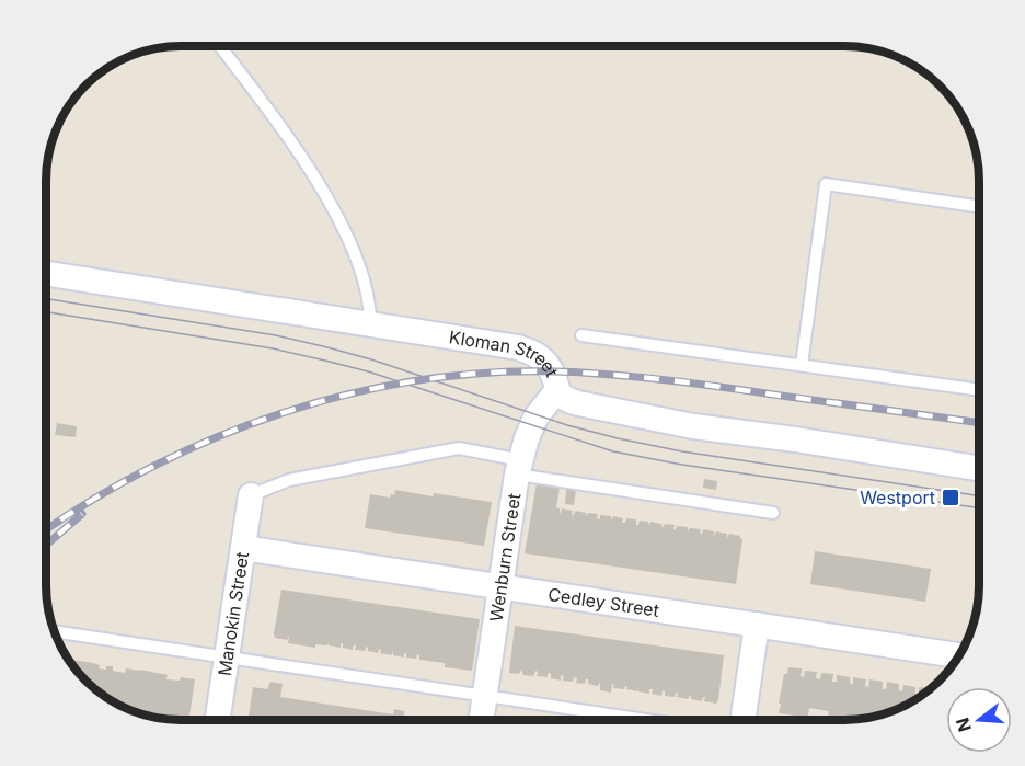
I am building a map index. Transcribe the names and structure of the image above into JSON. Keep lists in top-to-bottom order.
{
  "streets": {
    "street": [
      "Kloman Street",
      "Wenburn Street",
      "Cedley Street",
      "Manokin Street"
    ]
  },
  "crossings": [
    ["Kloman Street", "Wenburn Street"],
    ["Wenburn Street", "Cedley Street"],
    ["Cedley Street", "Manokin Street"]
  ],
  "places": {
    "transit": ["Westport"]
  },
  "north": "left"
}
